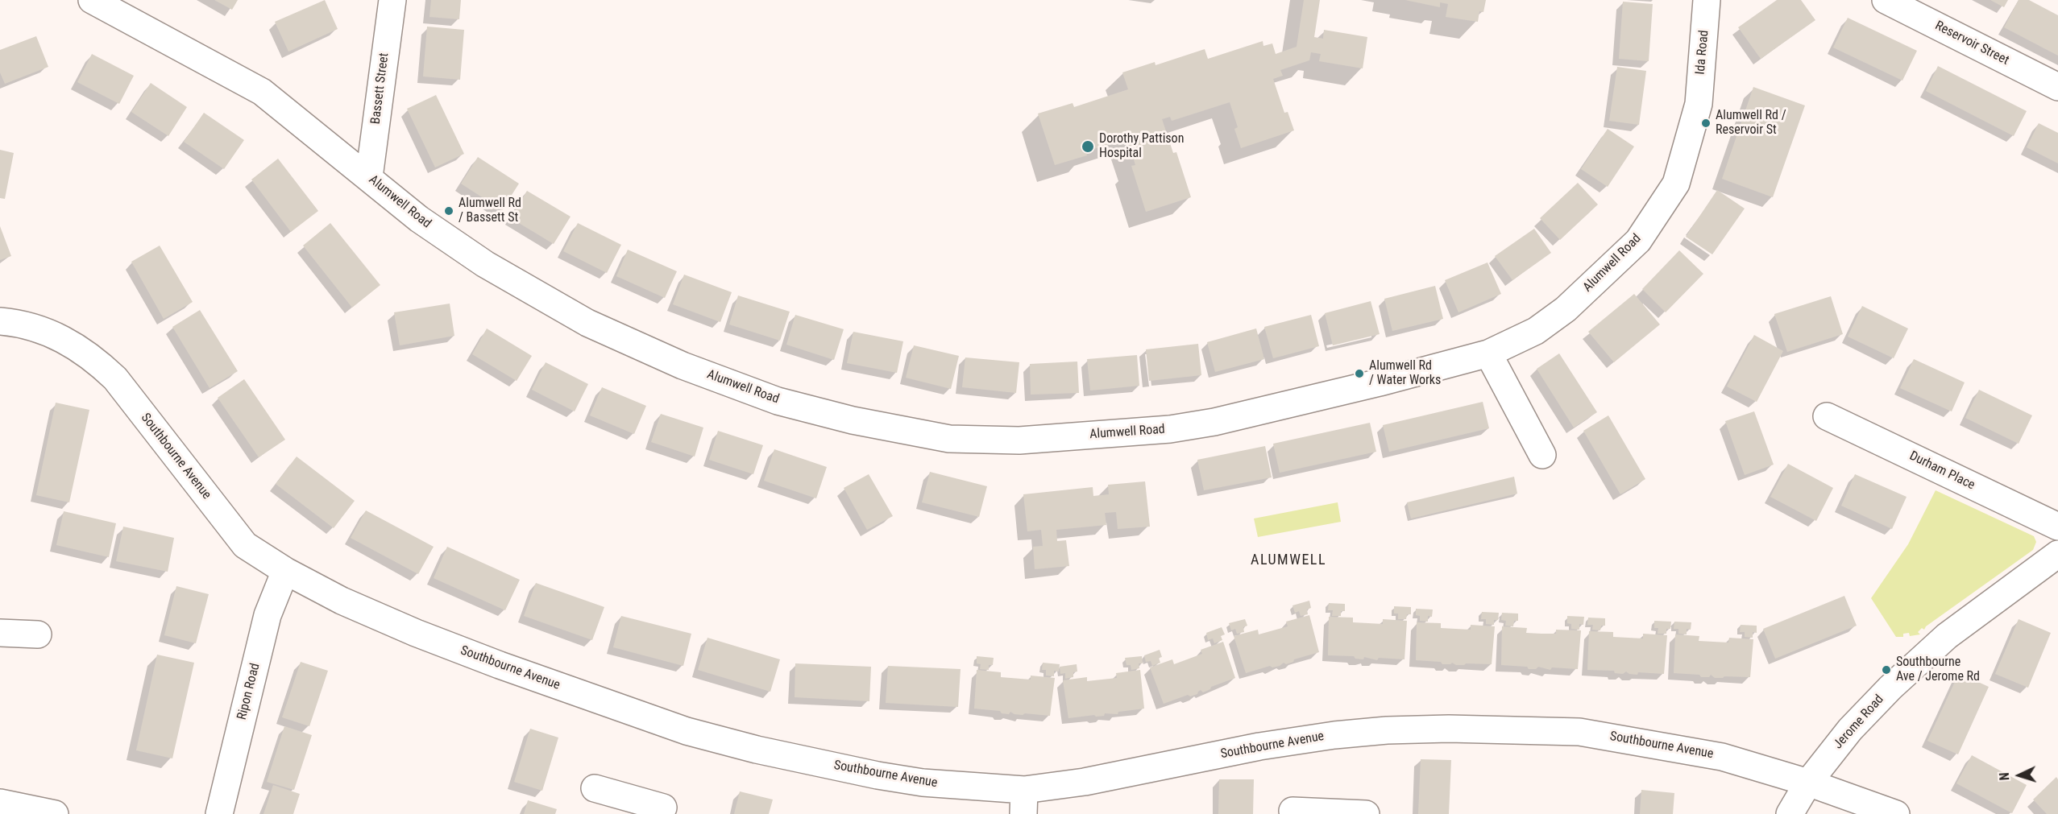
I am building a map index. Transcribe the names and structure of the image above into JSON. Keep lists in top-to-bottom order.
{
  "streets": {
    "street": [
      "Reservoir Street",
      "Ida Road",
      "Bassett Street",
      "Alumwell Road",
      "Southbourne Avenue",
      "Durham Place",
      "Ripon Road",
      "Jerome Road"
    ]
  },
  "crossings": [
    ["Ida Road", "Alumwell Road"],
    ["Bassett Street", "Alumwell Road"],
    ["Southbourne Avenue", "Ripon Road"],
    ["Southbourne Avenue", "Jerome Road"]
  ],
  "districts": ["ALUMWELL"],
  "places": [
    "Alumwell Rd / Reservoir St",
    "Dorothy Pattison Hospital",
    "Alumwell Rd / Bassett St",
    "Alumwell Rd / Water Works",
    "Southbourne Ave / Jerome Rd"
  ],
  "north": "left"
}
